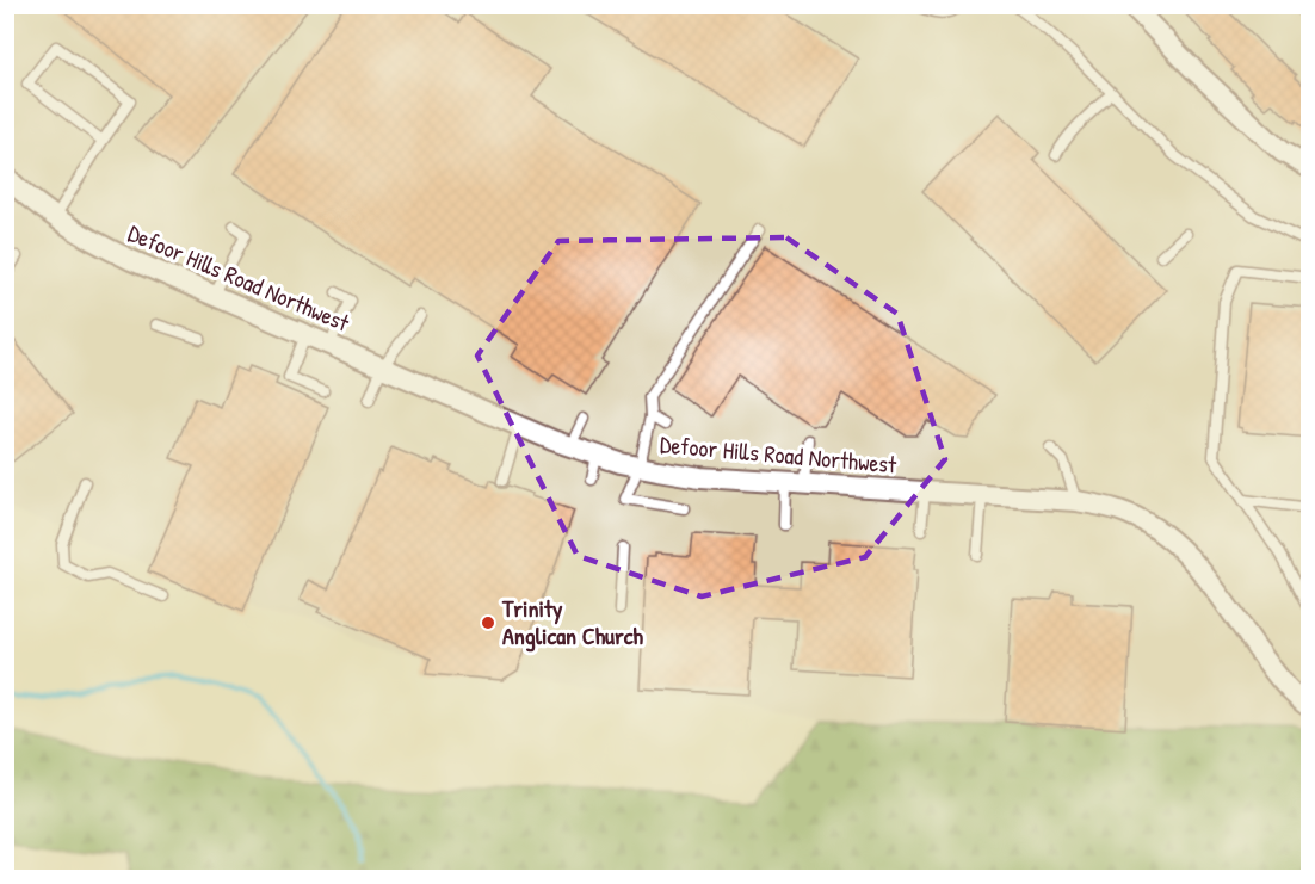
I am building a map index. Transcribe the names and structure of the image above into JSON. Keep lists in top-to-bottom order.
{
  "streets": {
    "street": ["Defoor Hills Road Northwest"]
  },
  "places": ["Trinity Anglican Church"]
}
